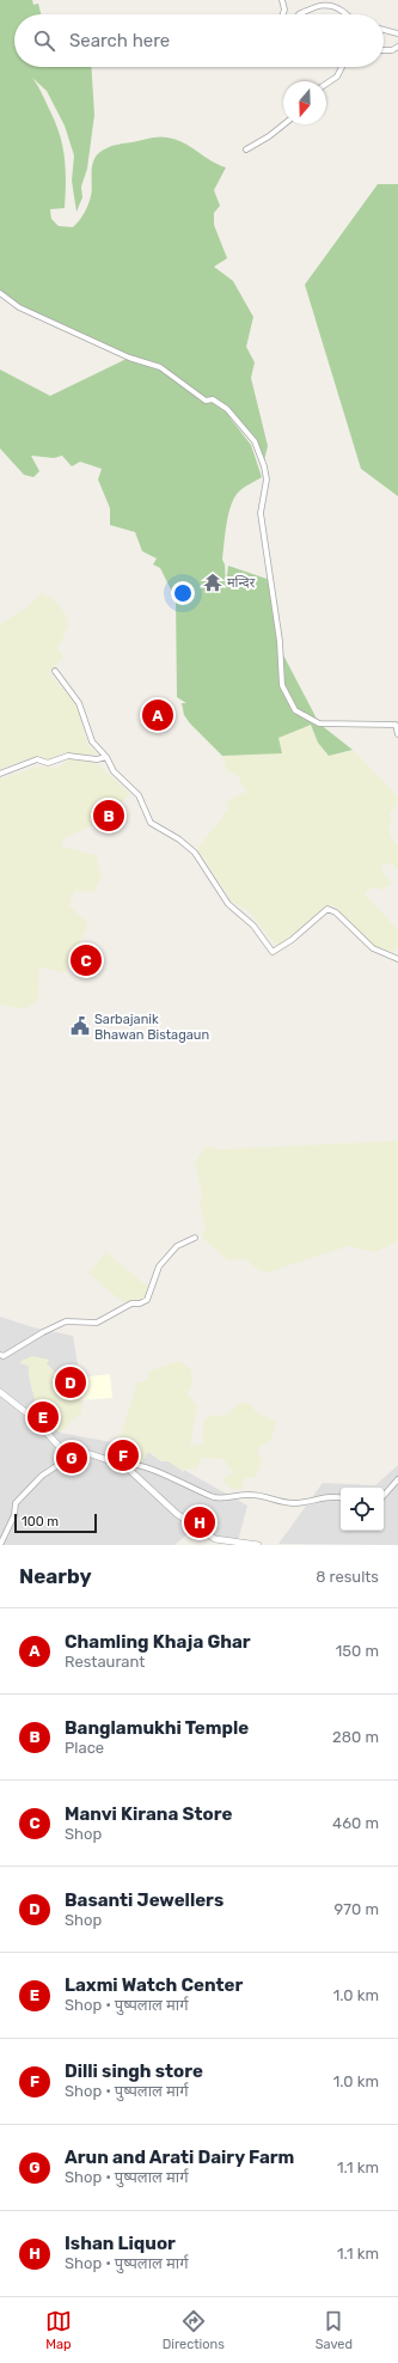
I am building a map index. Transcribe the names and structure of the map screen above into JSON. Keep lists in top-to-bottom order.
{
  "places": {
    "temple": ["मन्दिर"],
    "public building": ["Sarbajanik Bhawan Bistagaun"]
  },
  "scale_bar": "100 m",
  "north": "bottom",
  "page": {
    "search": "Search here",
    "pins": [
      "A",
      "B",
      "C",
      "D",
      "E",
      "F",
      "G",
      "H"
    ],
    "scale": "100 m",
    "heading": ["Nearby", "8 results"],
    "list": [
      {
        "mark": "A",
        "name": "Chamling Khaja Ghar",
        "note": "Restaurant",
        "value": "150 m"
      },
      {
        "mark": "B",
        "name": "Banglamukhi Temple",
        "note": "Place",
        "value": "280 m"
      },
      {
        "mark": "C",
        "name": "Manvi Kirana Store",
        "note": "Shop",
        "value": "460 m"
      },
      {
        "mark": "D",
        "name": "Basanti Jewellers",
        "note": "Shop",
        "value": "970 m"
      },
      {
        "mark": "E",
        "name": "Laxmi Watch Center",
        "note": "Shop · पुष्पलाल मार्ग",
        "value": "1.0 km"
      },
      {
        "mark": "F",
        "name": "Dilli singh store",
        "note": "Shop · पुष्पलाल मार्ग",
        "value": "1.0 km"
      },
      {
        "mark": "G",
        "name": "Arun and Arati Dairy Farm",
        "note": "Shop · पुष्पलाल मार्ग",
        "value": "1.1 km"
      },
      {
        "mark": "H",
        "name": "Ishan Liquor",
        "note": "Shop · पुष्पलाल मार्ग",
        "value": "1.1 km"
      }
    ],
    "nav": ["Map", "Directions", "Saved"]
  }
}
